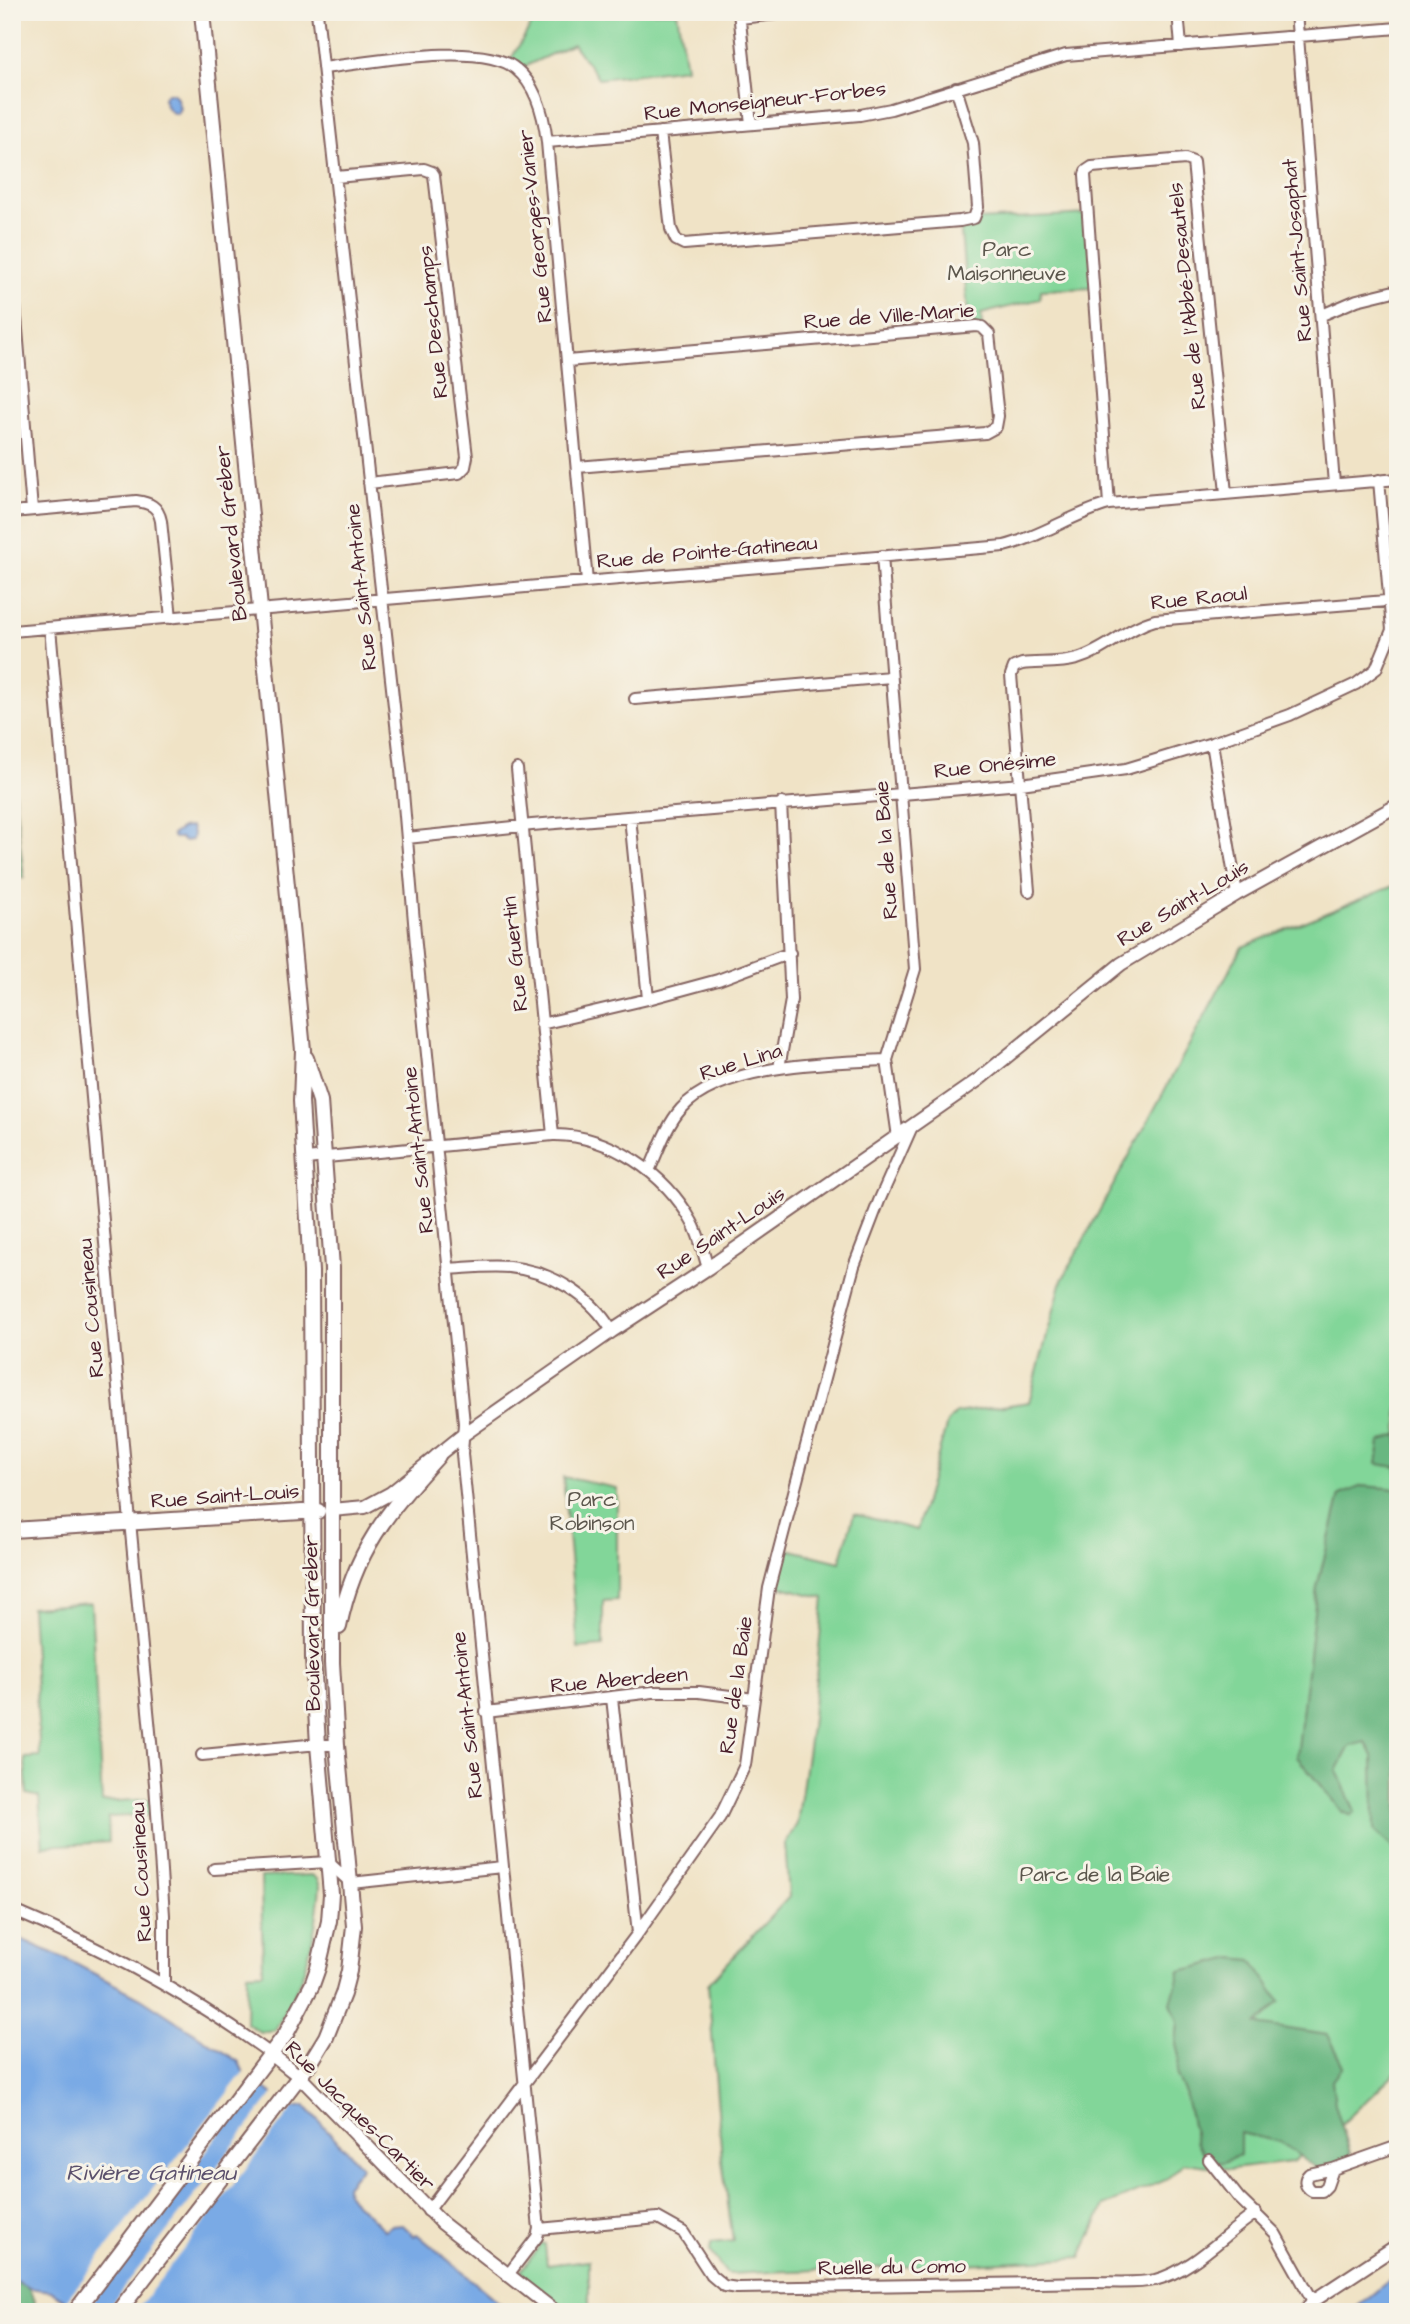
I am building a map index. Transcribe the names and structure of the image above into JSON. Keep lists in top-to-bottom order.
{
  "streets": {
    "main road": ["Boulevard Gréber", "Rue Saint-Louis"],
    "street": [
      "Rue Monseigneur-Forbes",
      "Rue Georges-Vanier",
      "Rue Saint-Josaphat",
      "Rue de l'Abbé-Desautels",
      "Rue de Ville-Marie",
      "Rue Deschamps",
      "Rue de Pointe-Gatineau",
      "Rue Saint-Antoine",
      "Rue Raoul",
      "Rue Onésime",
      "Rue de la Baie",
      "Rue Guertin",
      "Rue Lina",
      "Rue Cousineau",
      "Rue Aberdeen",
      "Rue Jacques-Cartier",
      "Ruelle du Como"
    ]
  },
  "crossings": [
    ["Rue Monseigneur-Forbes", "Rue Georges-Vanier"],
    ["Rue Monseigneur-Forbes", "Rue Saint-Josaphat"],
    ["Rue Georges-Vanier", "Rue de Ville-Marie"],
    ["Rue Georges-Vanier", "Rue de Pointe-Gatineau"],
    ["Rue Georges-Vanier", "Rue Saint-Antoine"],
    ["Rue Saint-Josaphat", "Rue de Pointe-Gatineau"],
    ["Rue de l'Abbé-Desautels", "Rue de Pointe-Gatineau"],
    ["Rue Deschamps", "Rue Saint-Antoine"],
    ["Boulevard Gréber", "Rue de Pointe-Gatineau"],
    ["Boulevard Gréber", "Rue Saint-Louis"],
    ["Boulevard Gréber", "Rue Jacques-Cartier"],
    ["Rue de Pointe-Gatineau", "Rue Saint-Antoine"],
    ["Rue de Pointe-Gatineau", "Rue Onésime"],
    ["Rue de Pointe-Gatineau", "Rue de la Baie"],
    ["Rue de Pointe-Gatineau", "Rue Cousineau"],
    ["Rue Saint-Antoine", "Rue Onésime"],
    ["Rue Saint-Antoine", "Rue de la Baie"],
    ["Rue Saint-Antoine", "Rue Saint-Louis"],
    ["Rue Saint-Antoine", "Rue Aberdeen"],
    ["Rue Saint-Antoine", "Ruelle du Como"],
    ["Rue Raoul", "Rue Onésime"],
    ["Rue Onésime", "Rue de la Baie"],
    ["Rue Onésime", "Rue Guertin"],
    ["Rue de la Baie", "Rue Saint-Louis"],
    ["Rue de la Baie", "Rue Lina"],
    ["Rue de la Baie", "Rue Aberdeen"],
    ["Rue de la Baie", "Rue Jacques-Cartier"],
    ["Rue Saint-Louis", "Rue Cousineau"],
    ["Rue Cousineau", "Rue Jacques-Cartier"]
  ],
  "water": ["Rivière Gatineau"],
  "parks": ["Parc Maisonneuve", "Parc Robinson", "Parc de la Baie"]
}
